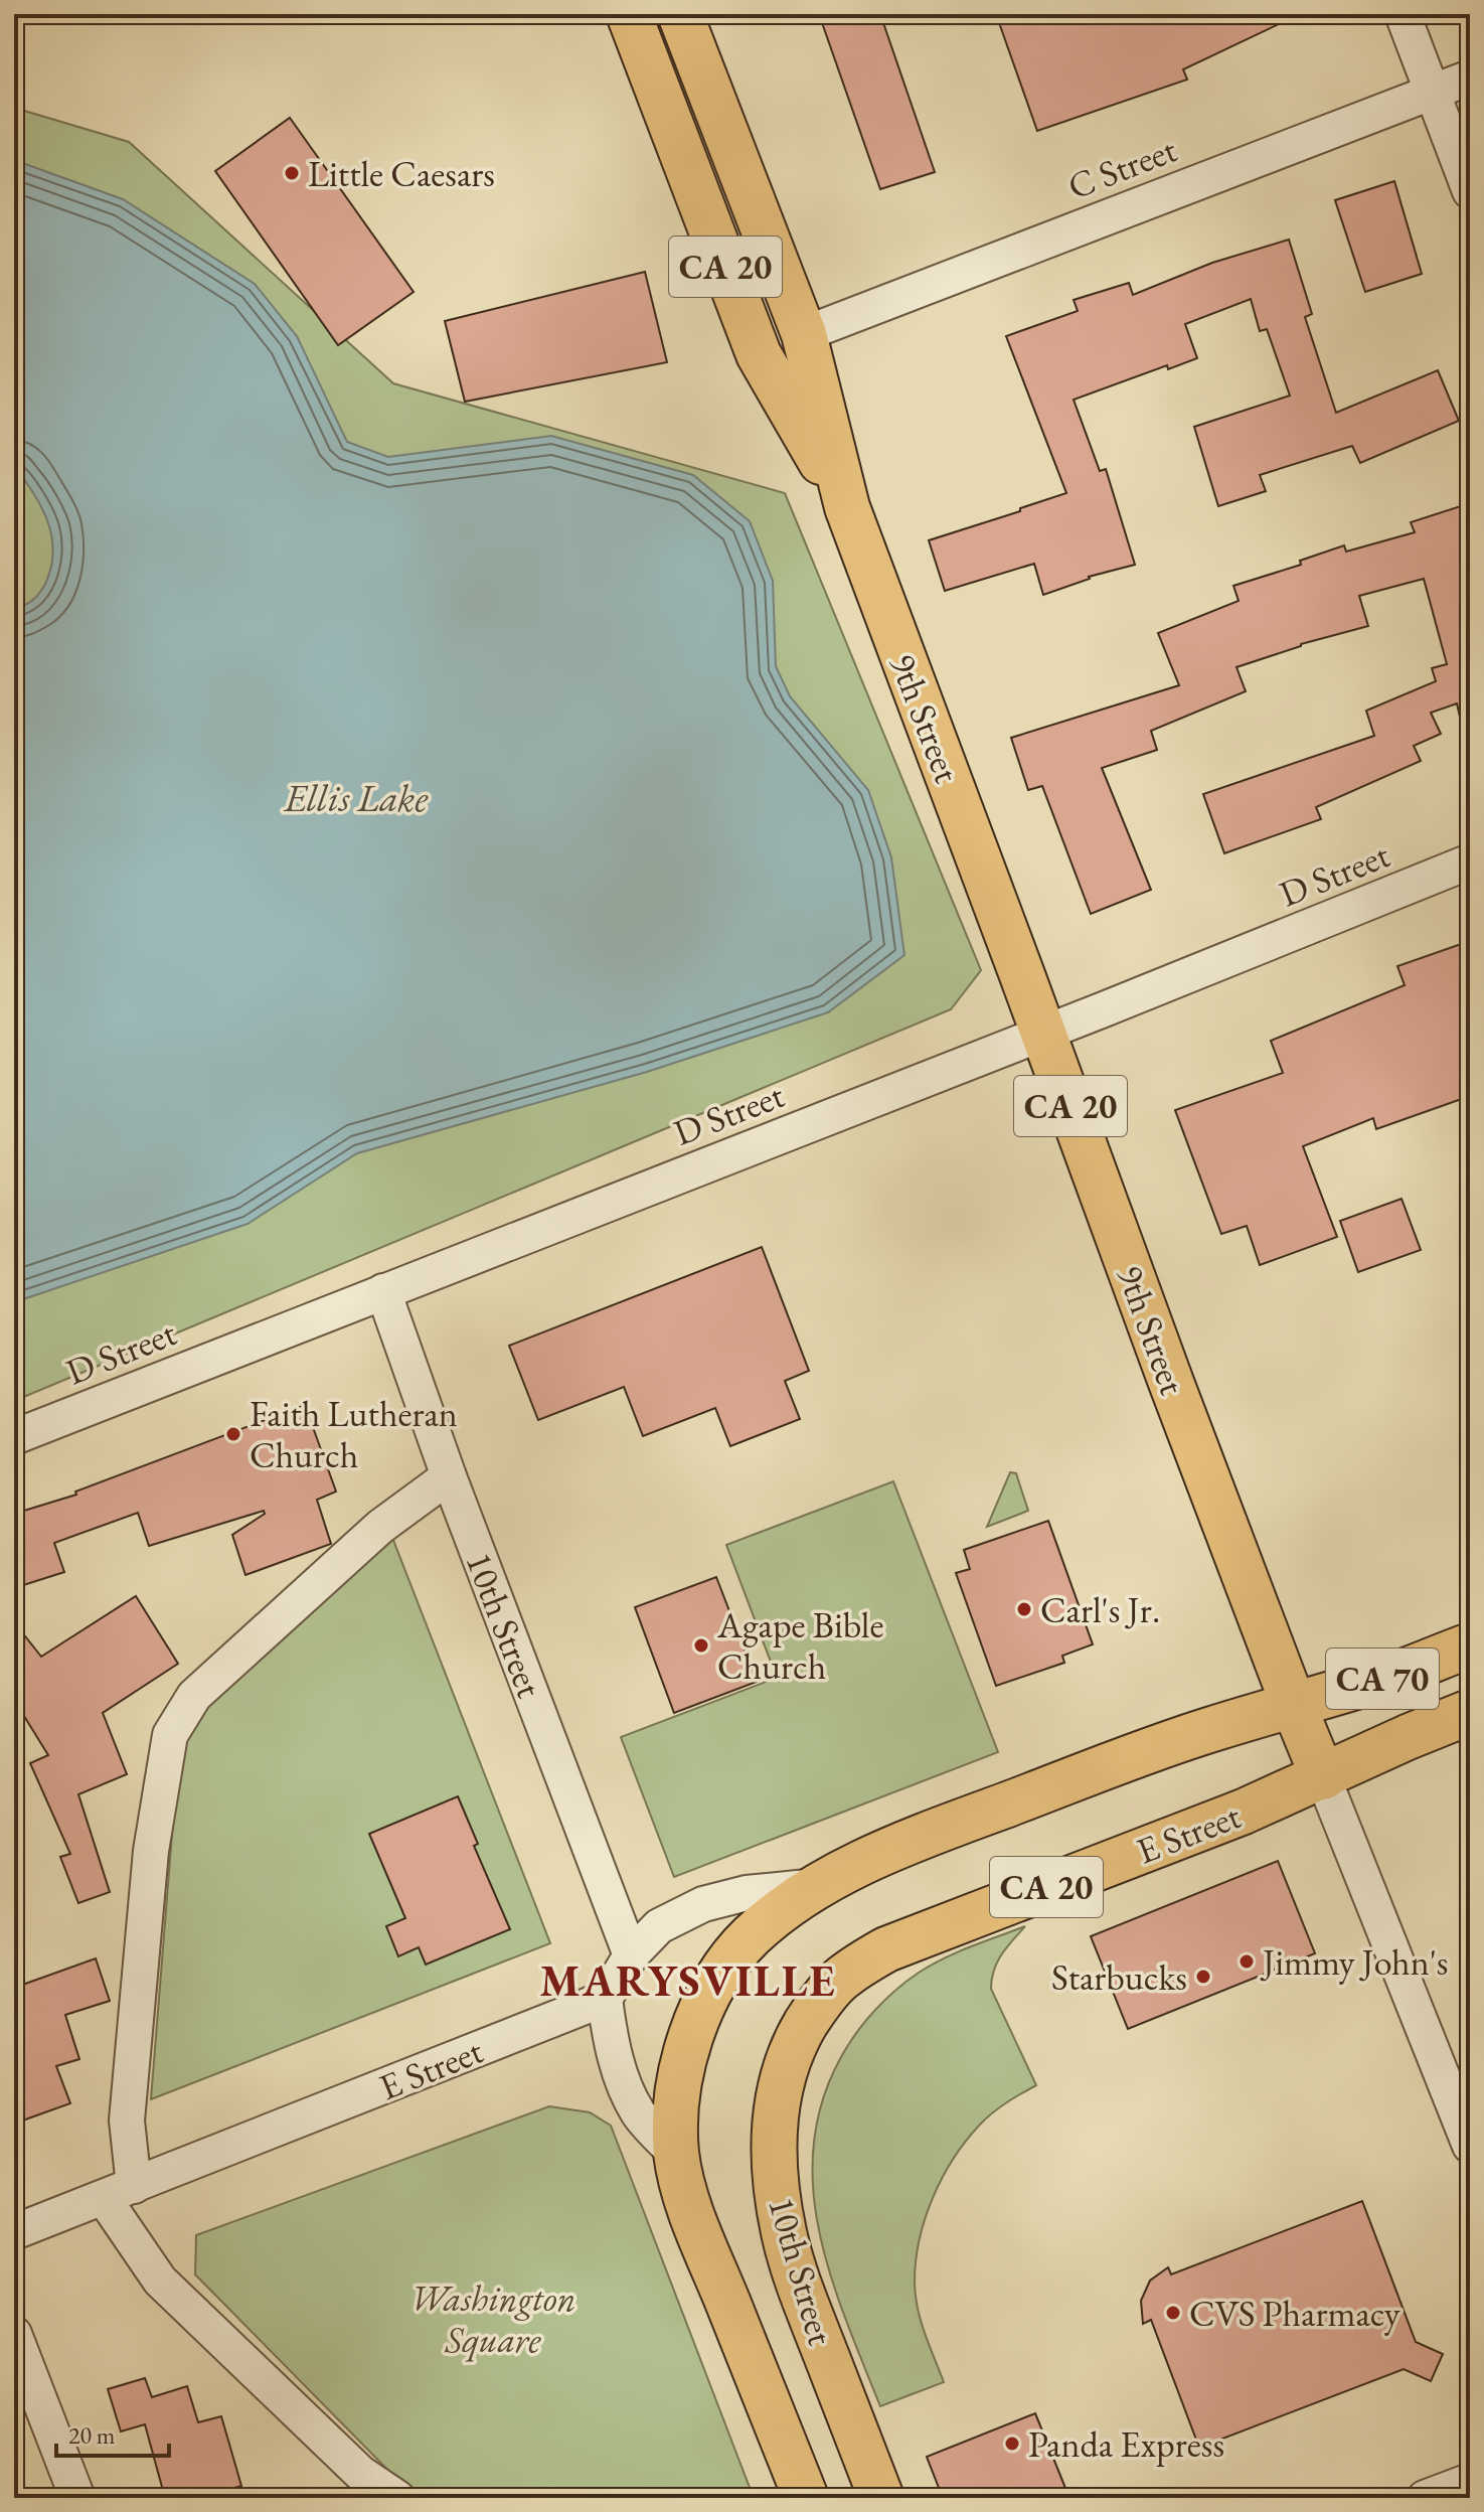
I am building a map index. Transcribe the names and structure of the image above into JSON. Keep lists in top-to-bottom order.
{
  "streets": {
    "highway": [
      "CA 20",
      "9th Street",
      "10th Street",
      "CA 70",
      "E Street"
    ],
    "street": ["C Street", "D Street"]
  },
  "crossings": [
    ["C Street", "9th Street"],
    ["CA 20", "9th Street"],
    ["CA 20", "10th Street"],
    ["CA 20", "CA 70"],
    ["9th Street", "D Street"],
    ["9th Street", "CA 70"],
    ["9th Street", "E Street"],
    ["D Street", "10th Street"],
    ["10th Street", "E Street"]
  ],
  "districts": ["MARYSVILLE"],
  "water": ["Ellis Lake"],
  "parks": ["Washington Square"],
  "places": [
    "Little Caesars",
    "Faith Lutheran Church",
    "Carl's Jr.",
    "Agape Bible Church",
    "Jimmy John's",
    "Starbucks",
    "CVS Pharmacy",
    "Panda Express"
  ],
  "scale_bar": "20 m"
}
